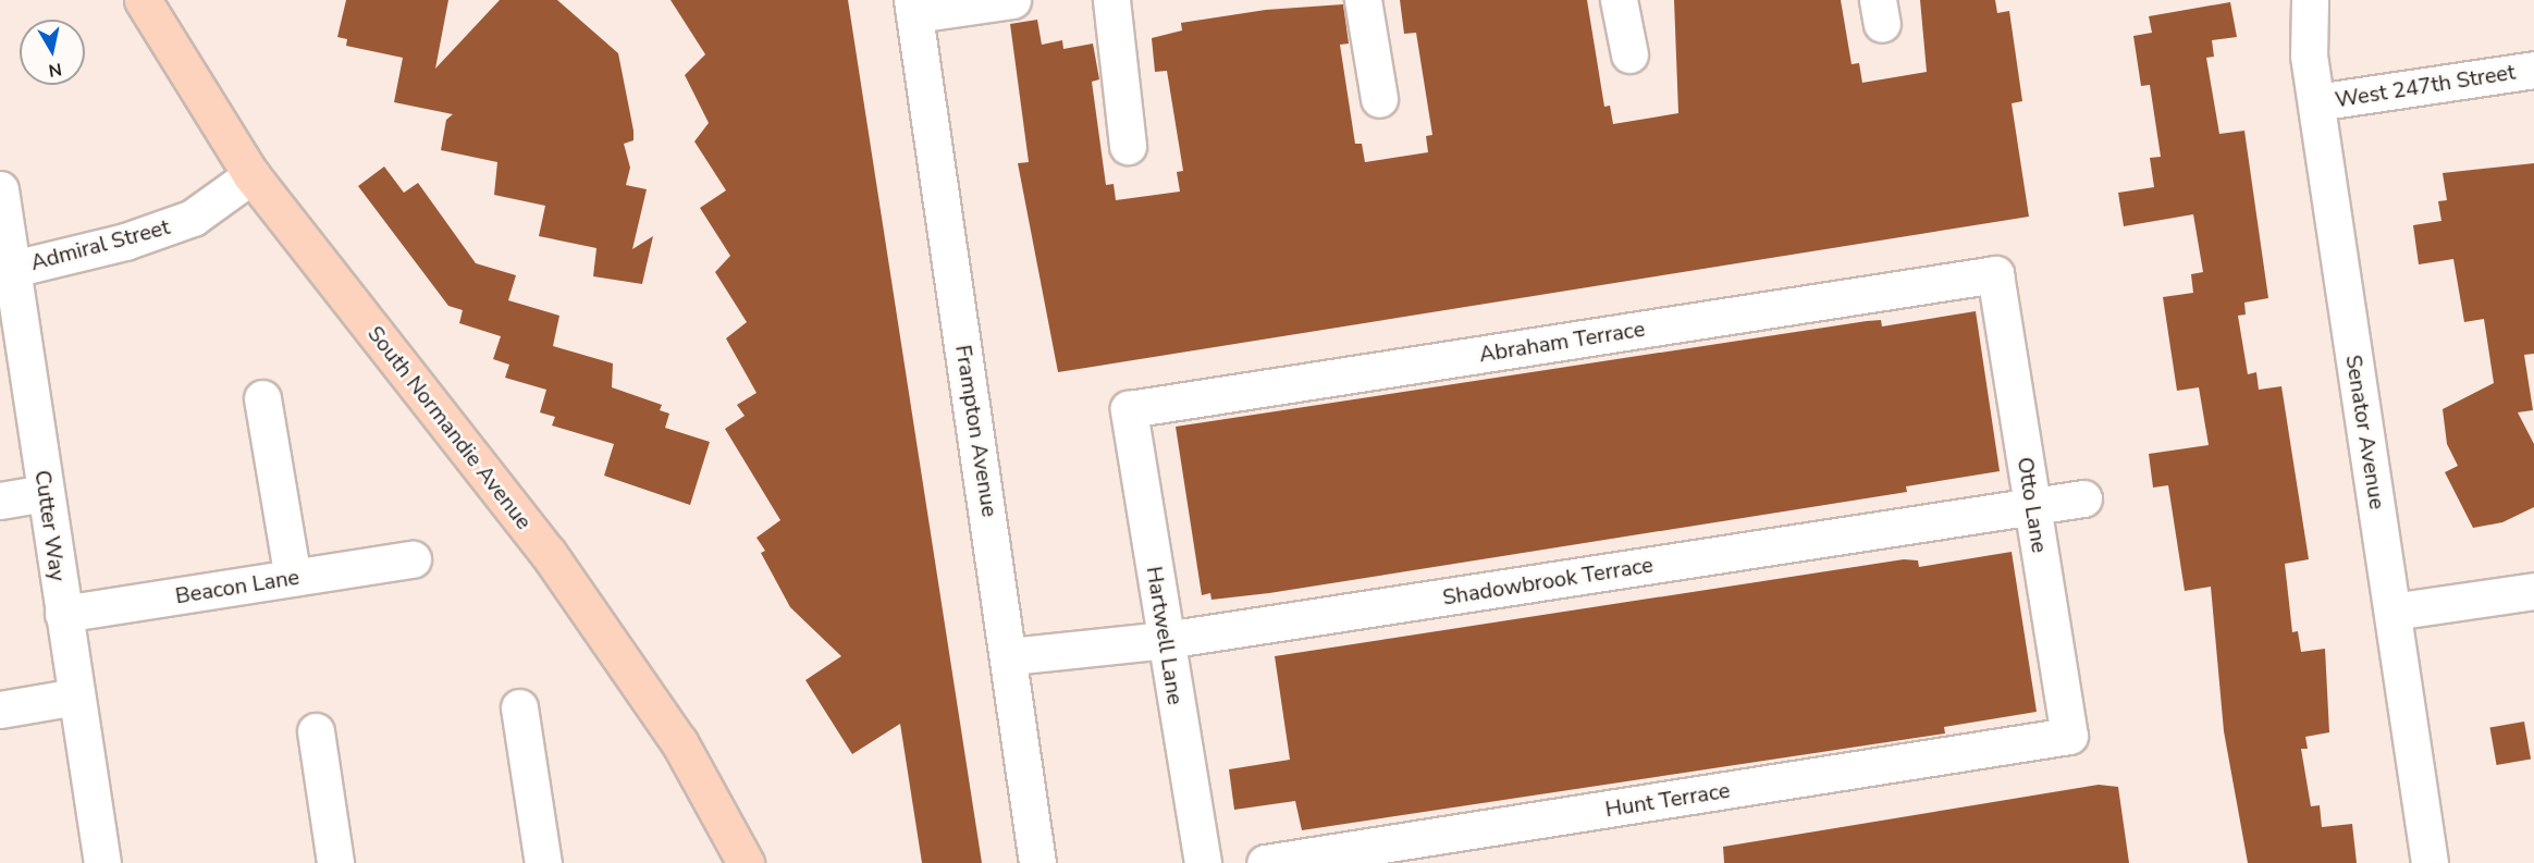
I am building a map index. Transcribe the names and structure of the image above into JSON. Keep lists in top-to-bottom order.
{
  "streets": {
    "main road": ["South Normandie Avenue"],
    "street": [
      "West 247th Street",
      "Admiral Street",
      "Abraham Terrace",
      "Frampton Avenue",
      "Senator Avenue",
      "Otto Lane",
      "Cutter Way",
      "Shadowbrook Terrace",
      "Beacon Lane",
      "Hartwell Lane",
      "Hunt Terrace"
    ]
  },
  "crossings": [
    ["West 247th Street", "Senator Avenue"],
    ["Admiral Street", "South Normandie Avenue"],
    ["Admiral Street", "Cutter Way"],
    ["Abraham Terrace", "Otto Lane"],
    ["Abraham Terrace", "Hartwell Lane"],
    ["Frampton Avenue", "Shadowbrook Terrace"],
    ["Otto Lane", "Shadowbrook Terrace"],
    ["Otto Lane", "Hunt Terrace"],
    ["Cutter Way", "Beacon Lane"],
    ["Shadowbrook Terrace", "Hartwell Lane"]
  ],
  "north": "bottom"
}
